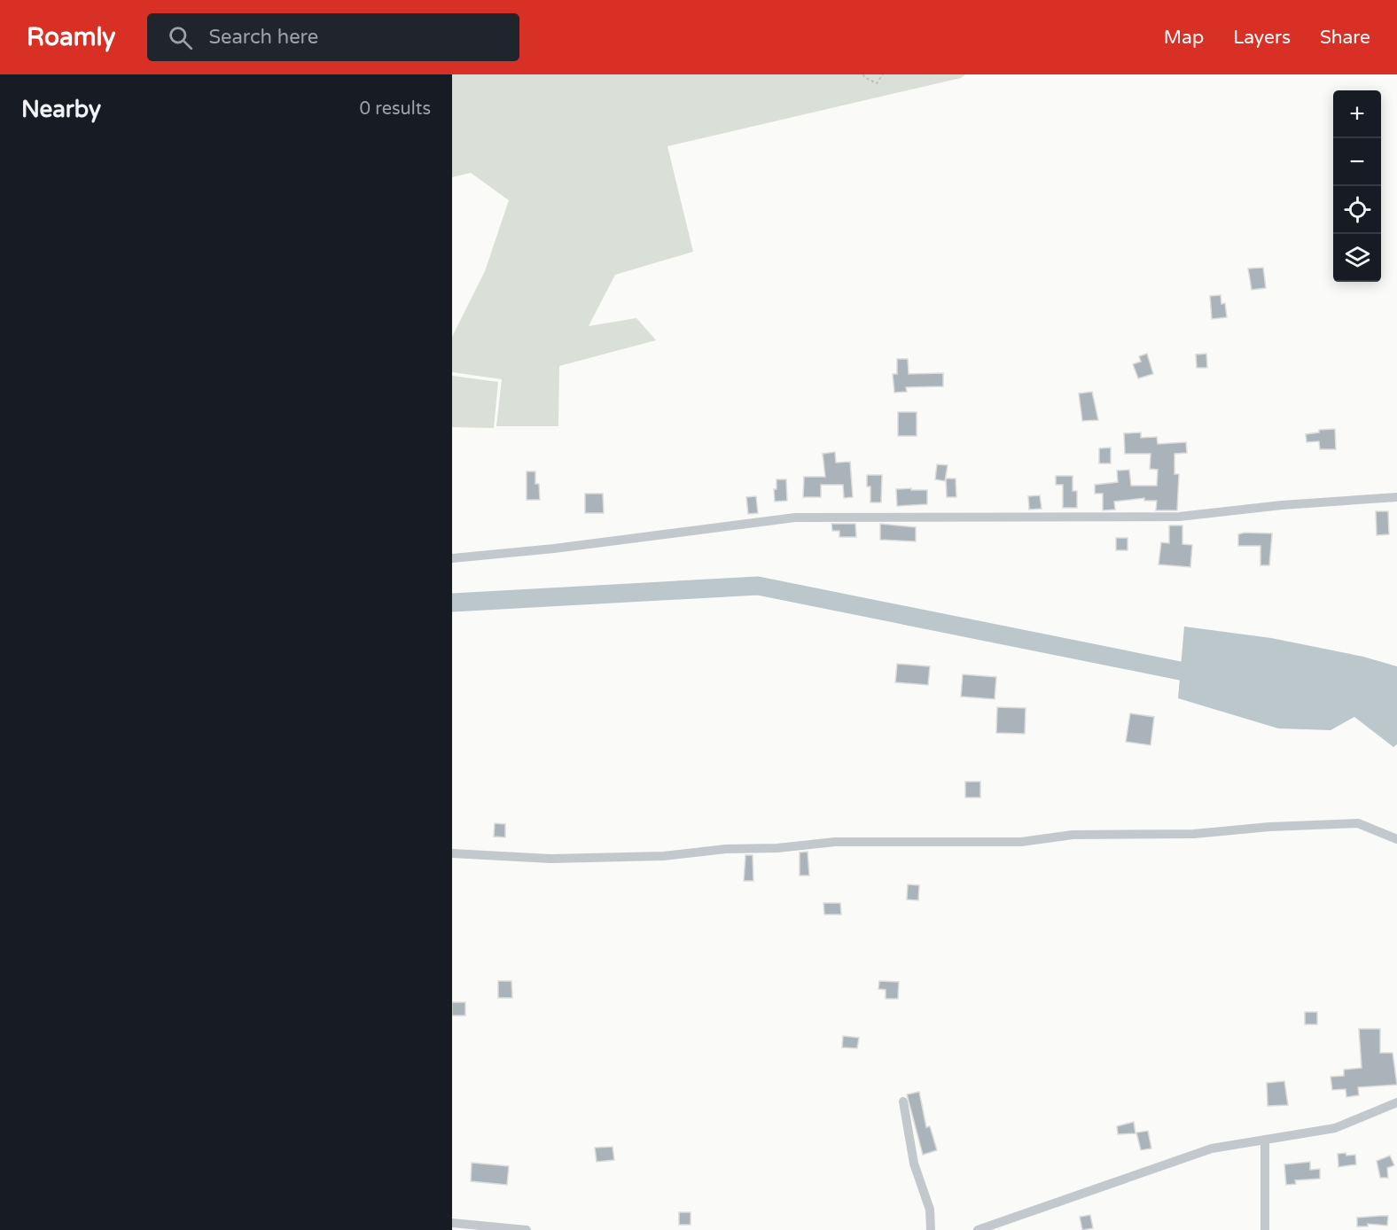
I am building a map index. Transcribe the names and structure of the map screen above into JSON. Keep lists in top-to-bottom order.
{
  "page": {
    "header": "Roamly",
    "search": "Search here",
    "nav": ["Map", "Layers", "Share"],
    "heading": ["Nearby", "0 results"],
    "map_buttons": ["+", "−"]
  }
}
